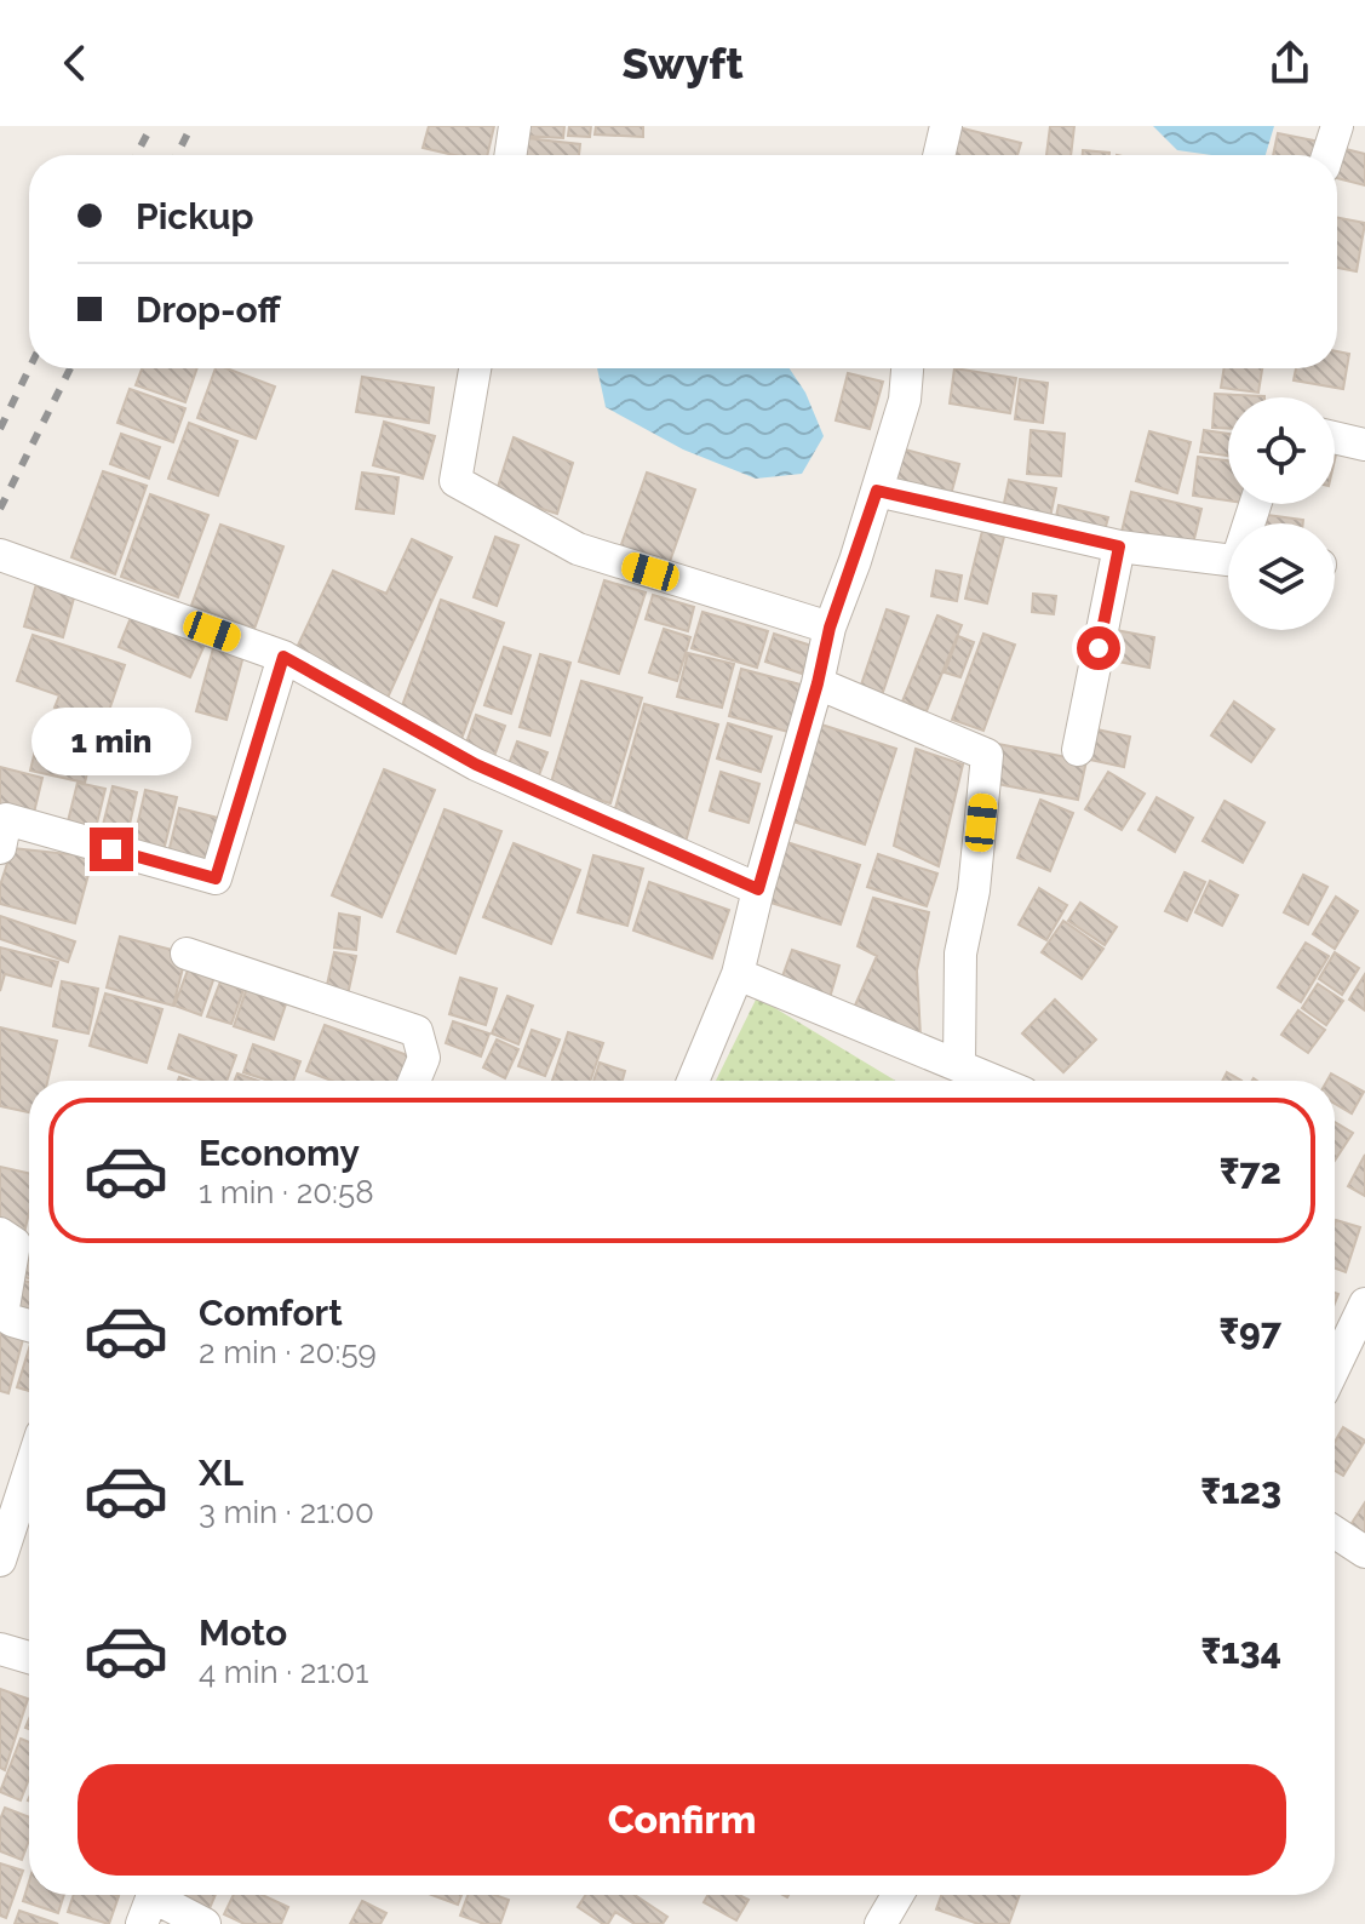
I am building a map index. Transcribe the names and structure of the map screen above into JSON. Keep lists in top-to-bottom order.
{
  "page": {
    "header": "Swyft",
    "banner": ["Pickup", "Drop-off"],
    "bubble": "1 min",
    "list": [
      {
        "name": "Economy",
        "note": "1 min · 20:58",
        "value": "₹72"
      },
      {
        "name": "Comfort",
        "note": "2 min · 20:59",
        "value": "₹97"
      },
      {
        "name": "XL",
        "note": "3 min · 21:00",
        "value": "₹123"
      },
      {
        "name": "Moto",
        "note": "4 min · 21:01",
        "value": "₹134"
      }
    ],
    "buttons": "Confirm"
  }
}
